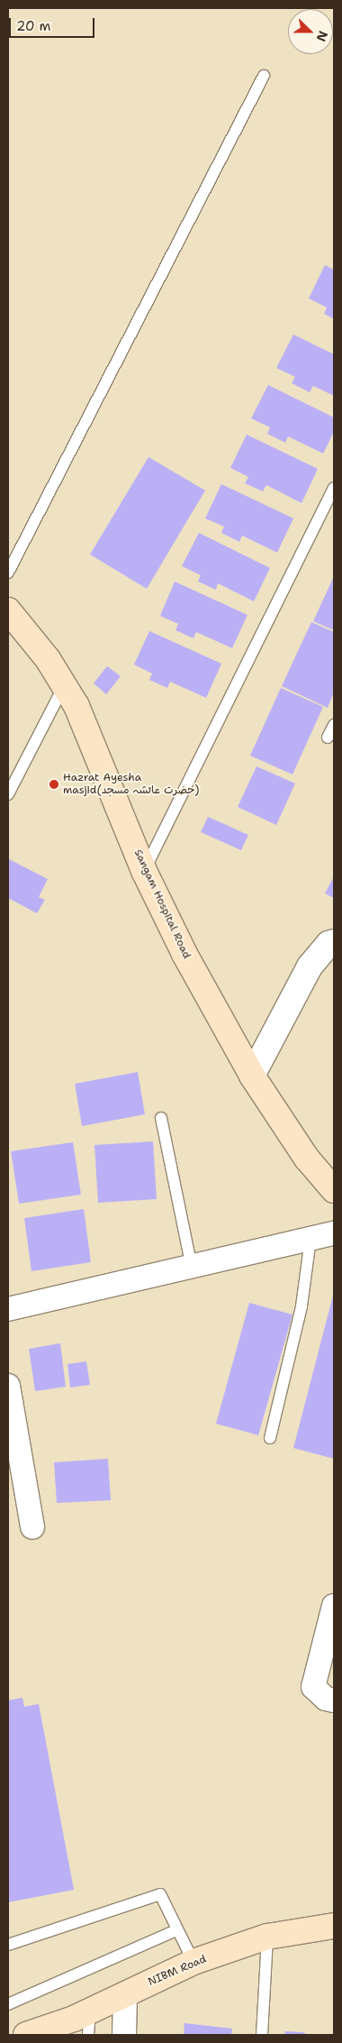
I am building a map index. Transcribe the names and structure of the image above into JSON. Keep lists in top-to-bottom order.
{
  "streets": {
    "main road": ["Sangam Hospital Road", "NIBM Road"]
  },
  "places": ["Hazrat Ayesha masjid(حضرت عائشہ مسجد)"],
  "scale_bar": "20 m",
  "north": "right"
}
